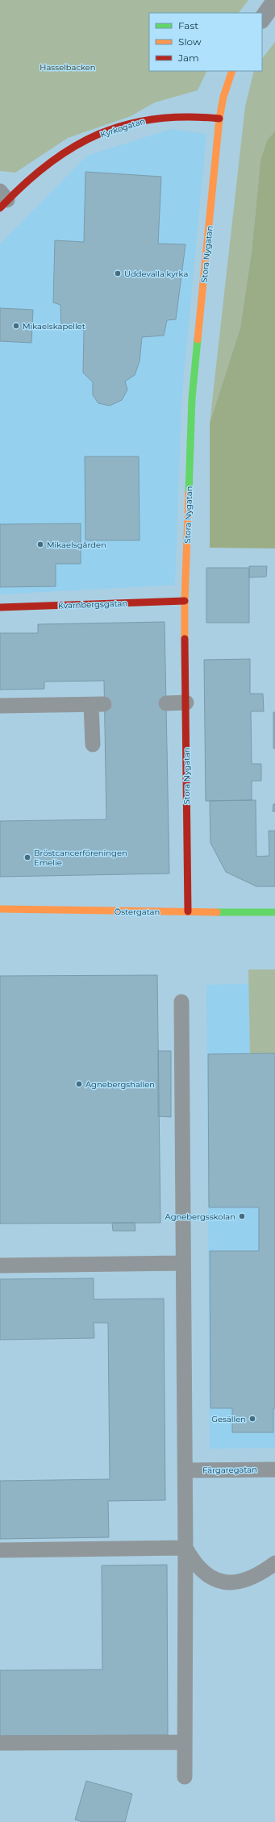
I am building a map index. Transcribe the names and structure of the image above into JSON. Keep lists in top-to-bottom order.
{
  "streets": {
    "street": [
      "Kyrkogatan",
      "Stora Nygatan",
      "Kvarnbergsgatan",
      "Östergatan"
    ],
    "lane": ["Färgaregatan"]
  },
  "crossings": [
    ["Kyrkogatan", "Stora Nygatan"],
    ["Stora Nygatan", "Kvarnbergsgatan"],
    ["Stora Nygatan", "Östergatan"]
  ],
  "parks": ["Hasselbacken"],
  "places": [
    "Uddevalla kyrka",
    "Mikaelskapellet",
    "Mikaelsgården",
    "Bröstcancerföreningen Emelie",
    "Agnebergshallen",
    "Agnebergsskolan",
    "Gesällen"
  ],
  "legend": ["Fast", "Slow", "Jam"]
}
